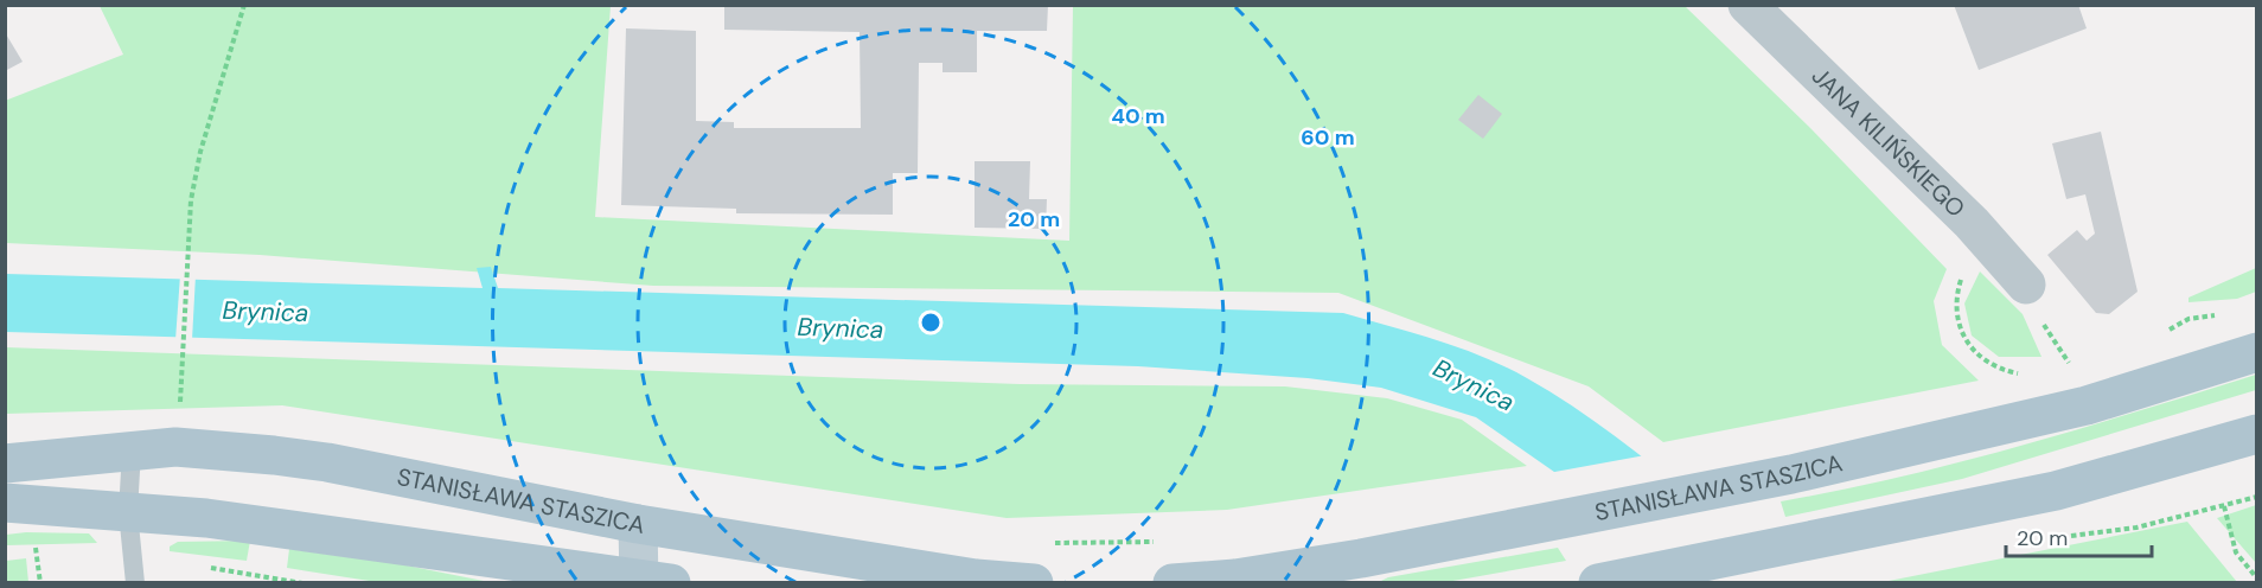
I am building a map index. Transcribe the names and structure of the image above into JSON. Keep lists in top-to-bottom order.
{
  "streets": {
    "main road": ["STANISŁAWA STASZICA"],
    "street": ["JANA KILIŃSKIEGO"]
  },
  "water": ["Brynica"],
  "scale_bar": "20 m",
  "rings": ["40 m", "60 m", "20 m"]
}
